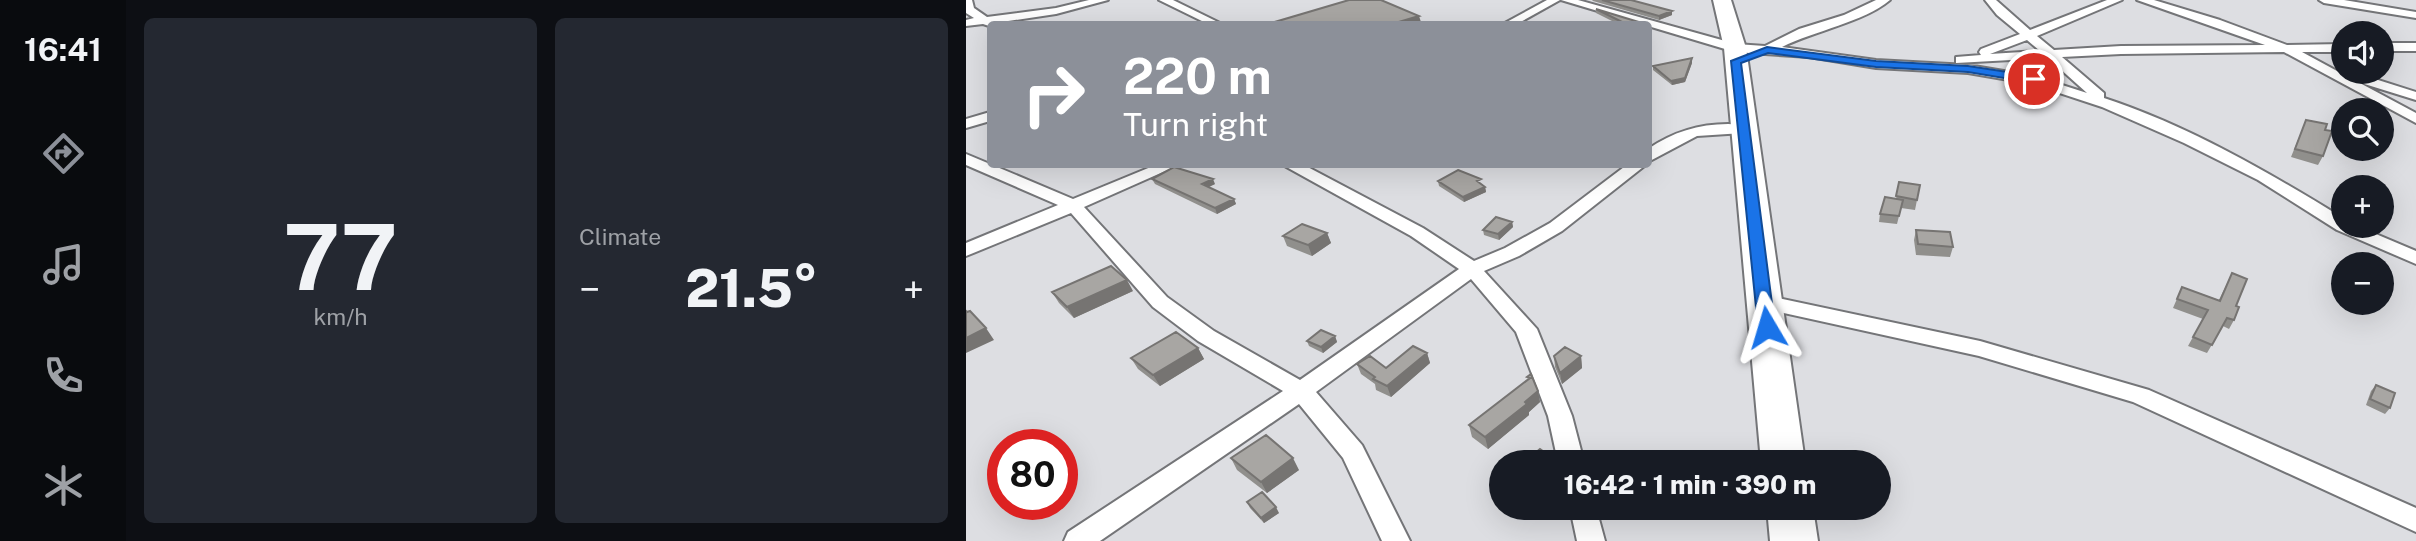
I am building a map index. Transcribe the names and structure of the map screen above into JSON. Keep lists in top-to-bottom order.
{
  "page": {
    "tabs": "16:41",
    "tile": [
      ["77", "km/h"],
      "Climate"
    ],
    "map_buttons": ["+", "−"],
    "turn": ["220 m", "Turn right"],
    "heat": ["−", "21.5°", "+"],
    "limit": "80",
    "trip": "16:42 · 1 min · 390 m"
  }
}
